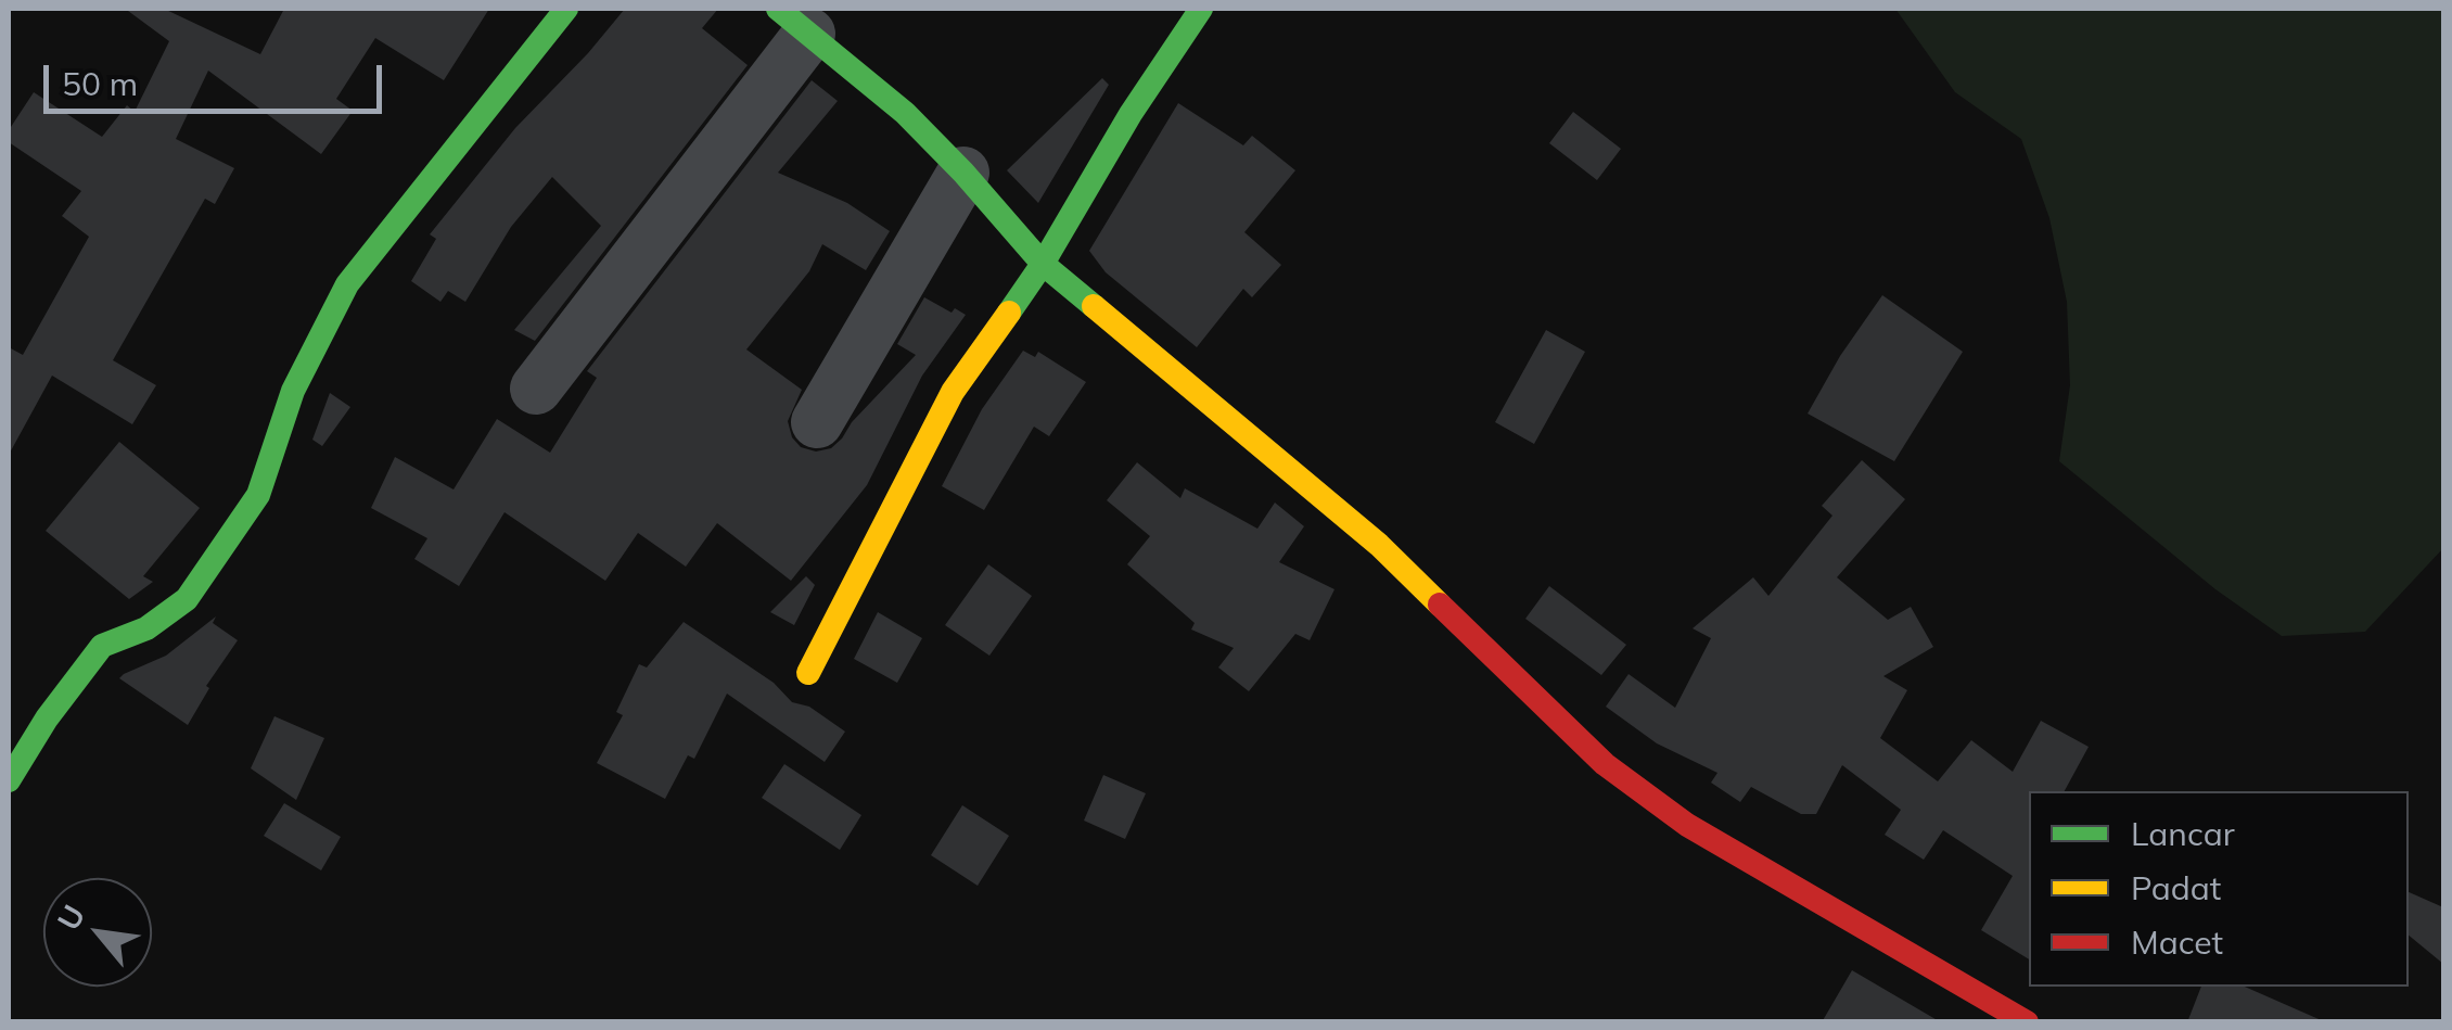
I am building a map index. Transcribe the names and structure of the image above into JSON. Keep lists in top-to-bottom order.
{
  "legend": ["Lancar", "Padat", "Macet"],
  "scale_bar": "50 m",
  "north": "top left"
}
